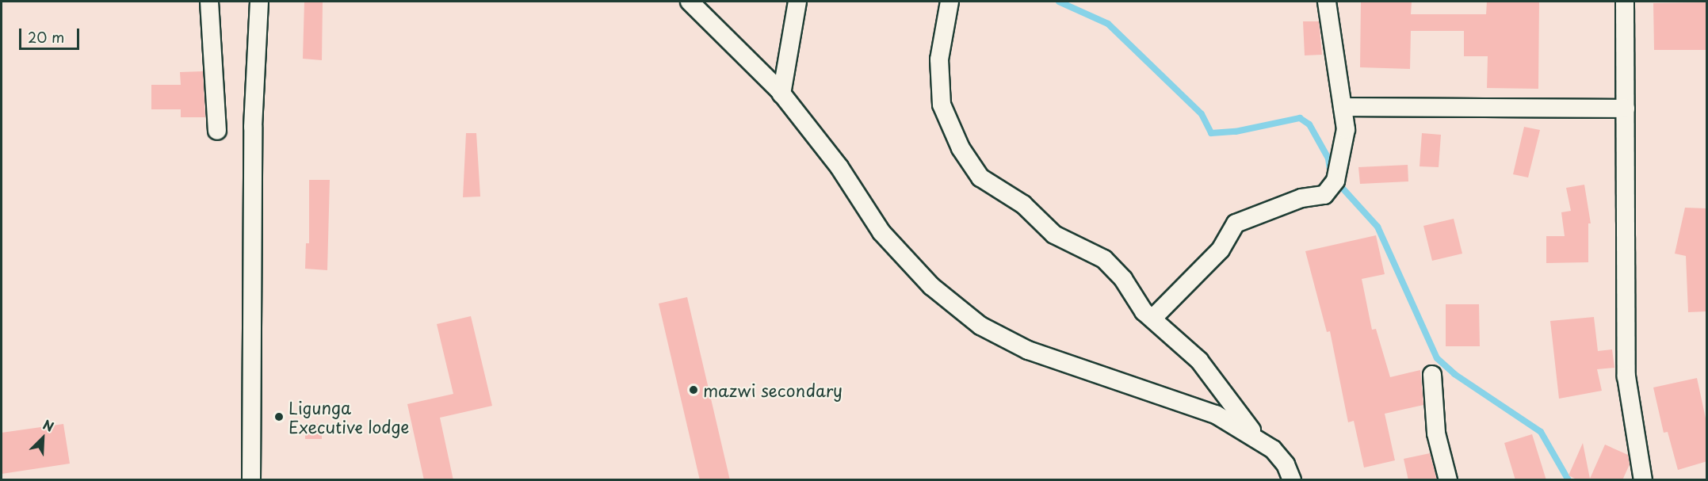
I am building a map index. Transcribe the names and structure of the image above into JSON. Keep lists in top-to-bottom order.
{
  "places": ["mazwi secondary", "Ligunga Executive lodge"],
  "scale_bar": "20 m",
  "north": "top right"
}
